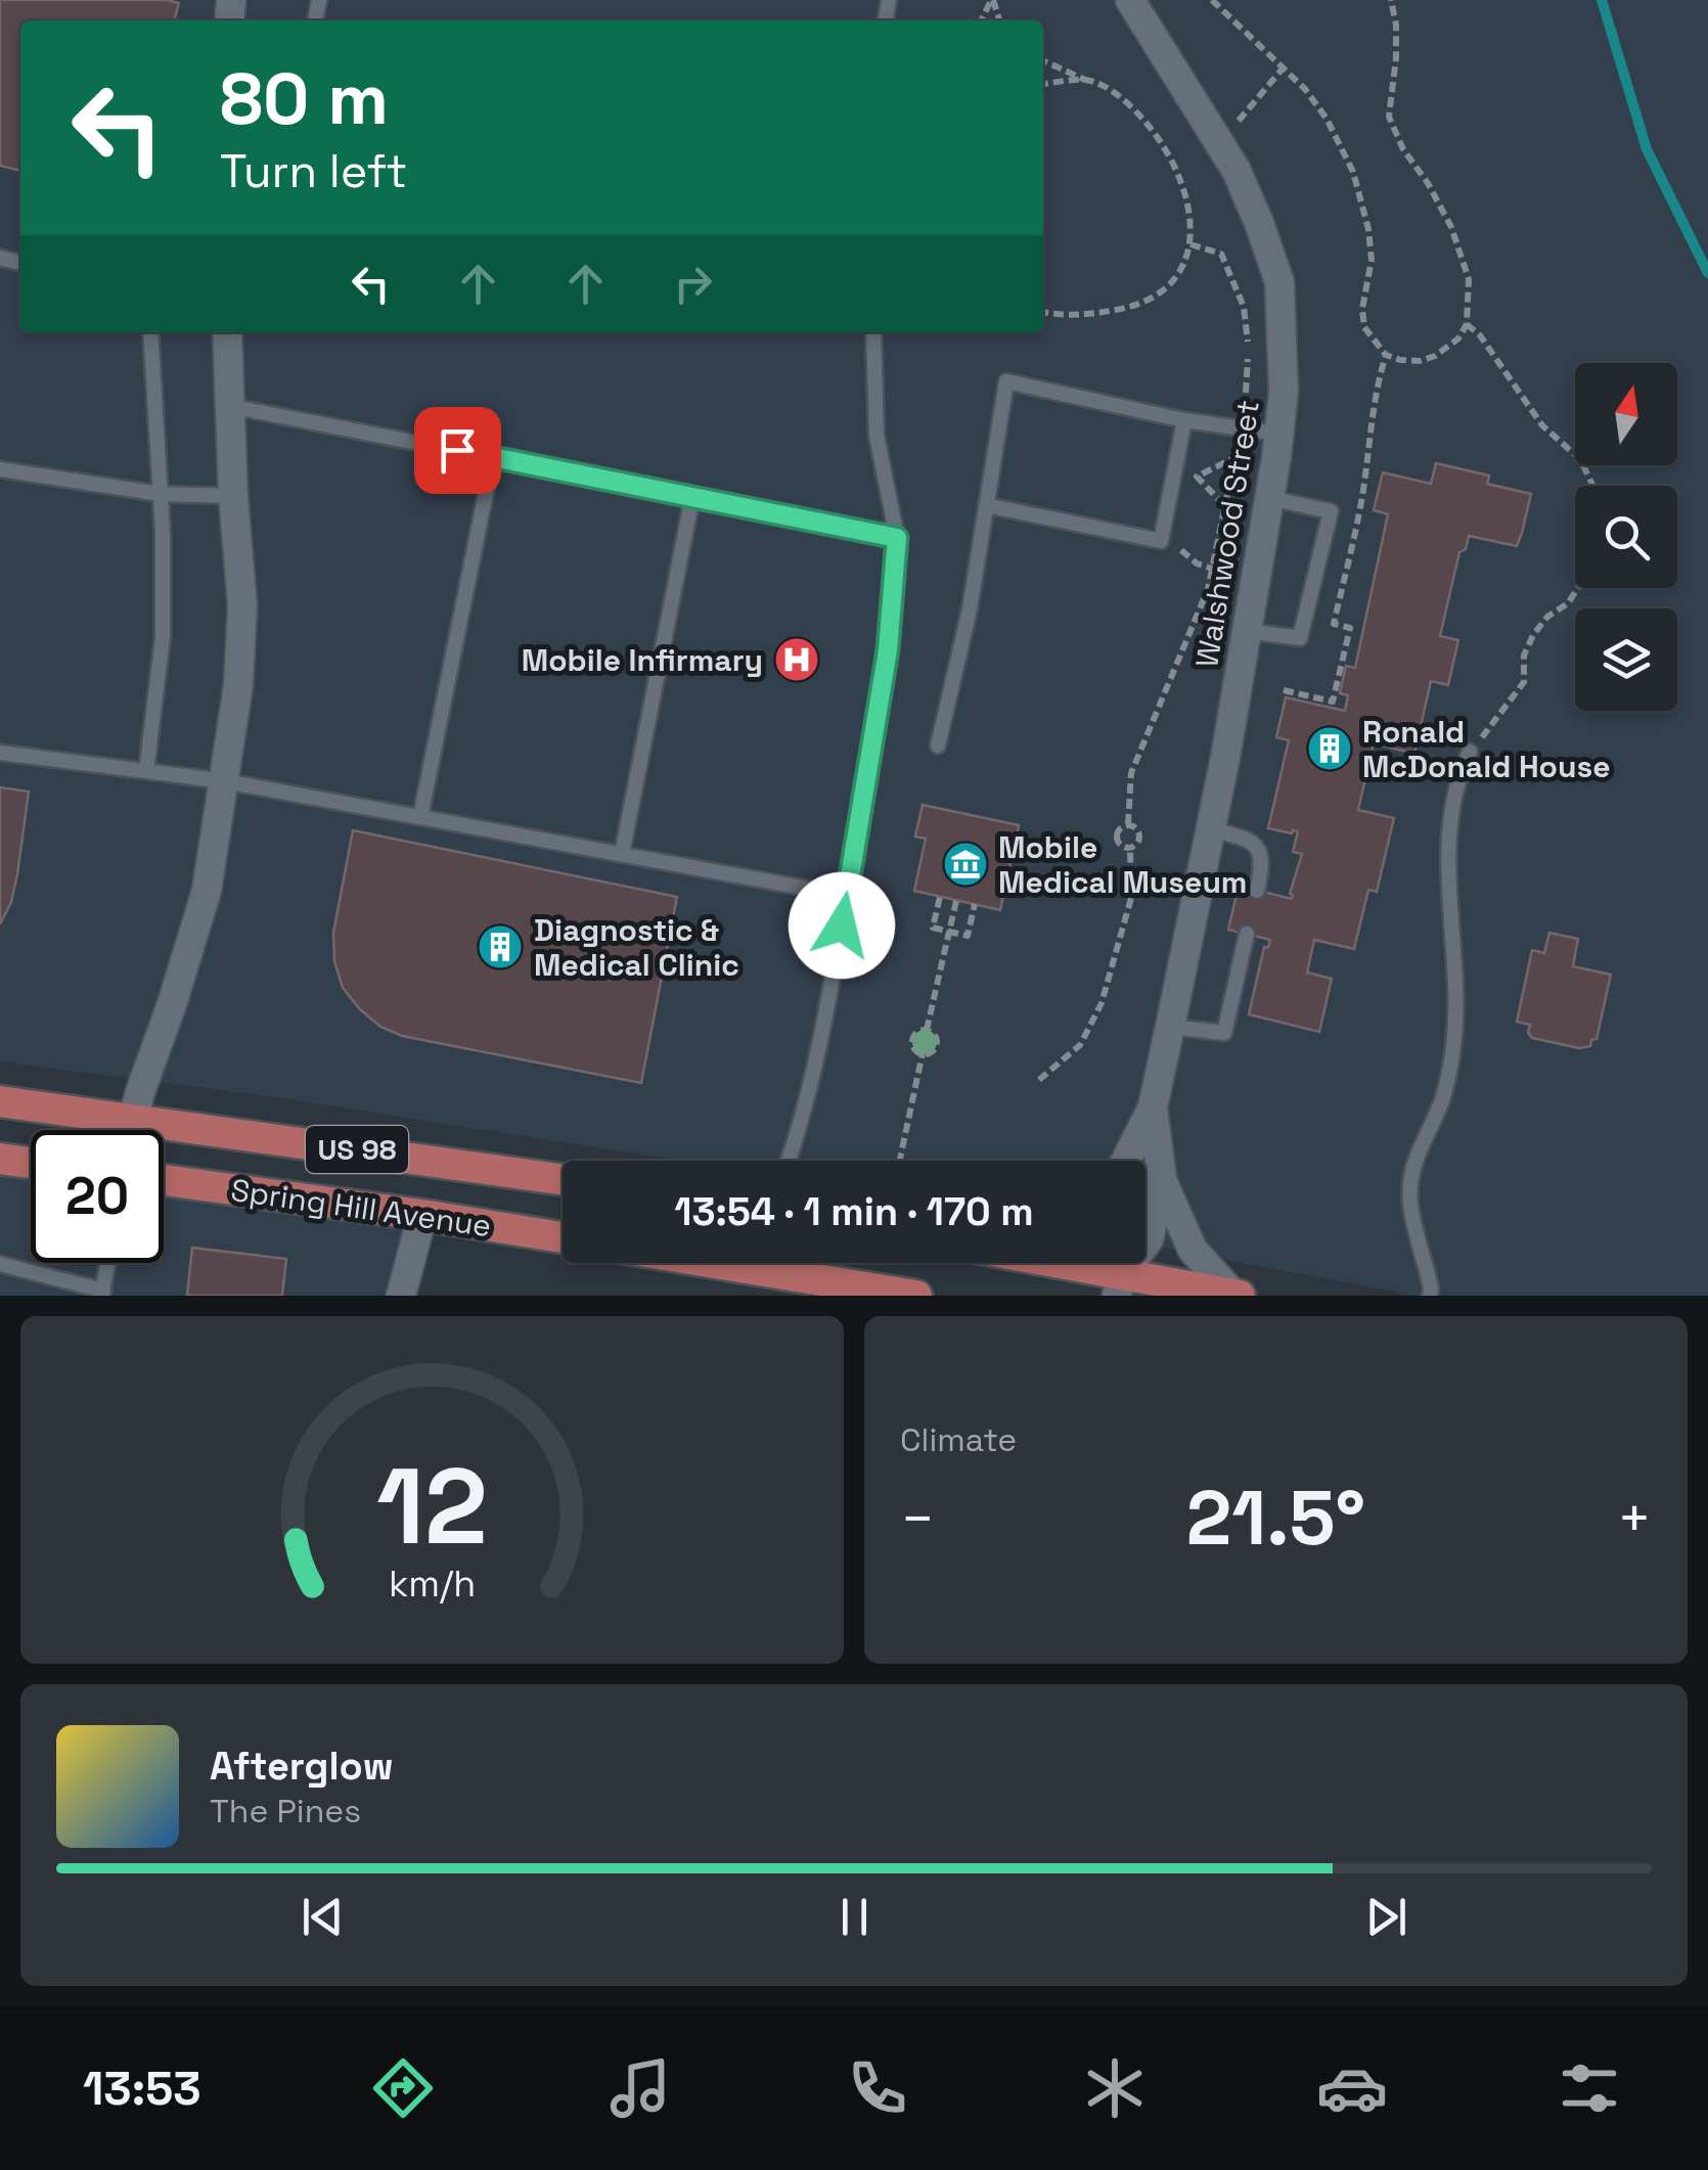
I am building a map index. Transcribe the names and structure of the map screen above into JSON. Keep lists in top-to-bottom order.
{
  "streets": {
    "main road": ["US 98", "Spring Hill Avenue"],
    "street": ["Walshwood Street"]
  },
  "places": {
    "hospital": ["Mobile Infirmary"],
    "building": ["Ronald McDonald House", "Diagnostic & Medical Clinic"],
    "museum": ["Mobile Medical Museum"]
  },
  "north": "top",
  "page": {
    "turn": ["80 m", "Turn left"],
    "limit": "20",
    "trip": "13:54 · 1 min · 170 m",
    "tile": "Climate",
    "heat": ["−", "21.5°", "+"],
    "song": ["Afterglow", "The Pines"],
    "tabs": "13:53",
    "gauge": ["12", "km/h"]
  }
}
